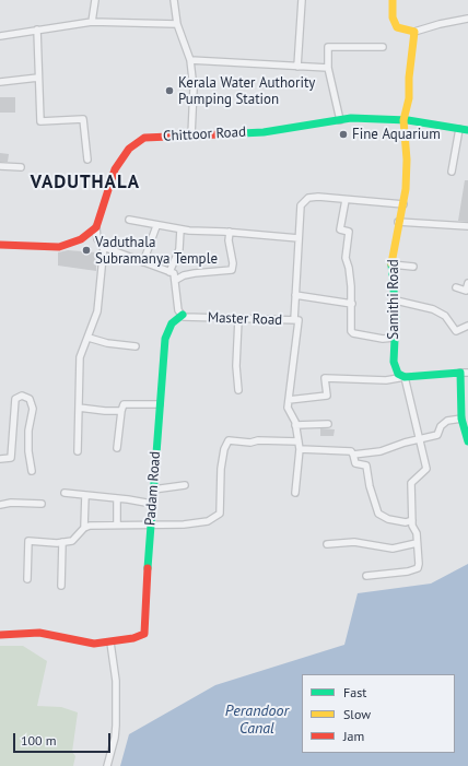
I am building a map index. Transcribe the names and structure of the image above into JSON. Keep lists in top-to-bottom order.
{
  "streets": {
    "street": [
      "Chittoor Road",
      "Samithi Road",
      "Master Road",
      "Padam Road"
    ]
  },
  "crossings": [
    ["Chittoor Road", "Samithi Road"],
    ["Master Road", "Padam Road"]
  ],
  "districts": ["VADUTHALA"],
  "water": ["Perandoor Canal"],
  "places": ["Kerala Water Authority Pumping Station", "Fine Aquarium", "Vaduthala Subramanya Temple"],
  "legend": ["Fast", "Slow", "Jam"],
  "scale_bar": "100 m"
}
